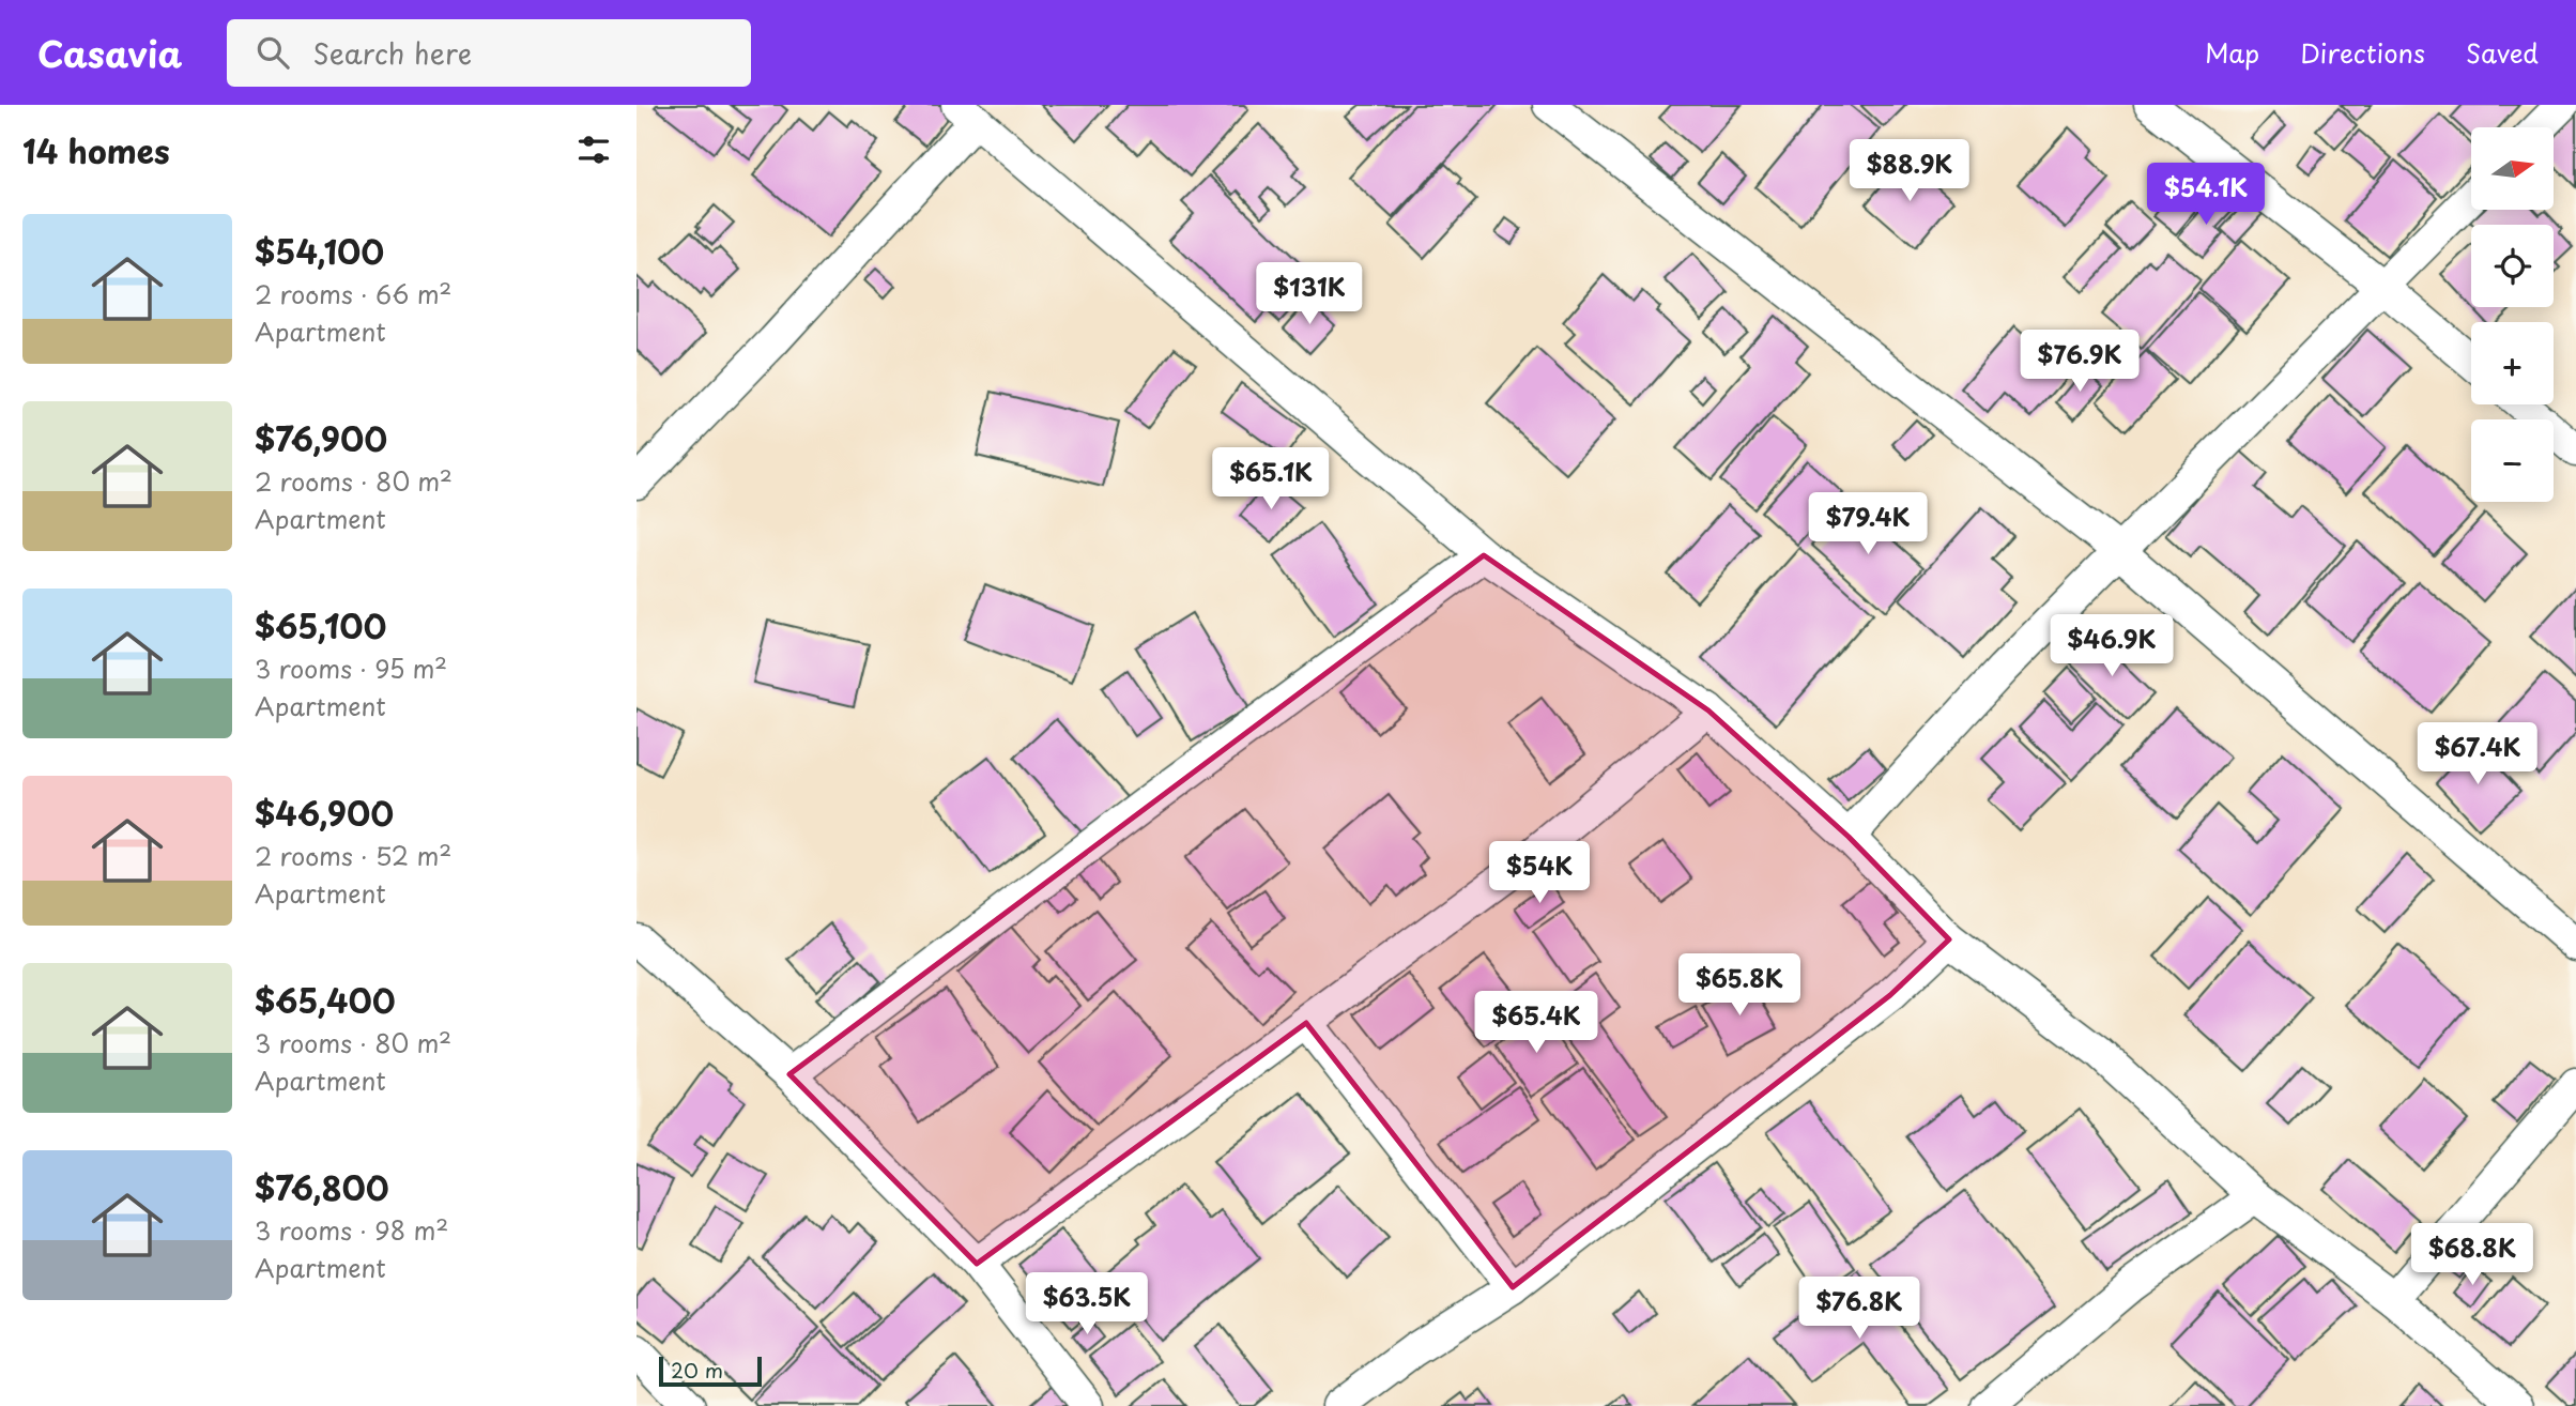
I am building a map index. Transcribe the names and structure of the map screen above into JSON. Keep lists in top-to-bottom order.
{
  "scale_bar": "20 m",
  "north": "right",
  "page": {
    "header": "Casavia",
    "search": "Search here",
    "nav": ["Map", "Directions", "Saved"],
    "heading": "14 homes",
    "map_buttons": ["+", "−"],
    "price": [
      "$88.9K",
      "$54.1K",
      "$131K",
      "$76.9K",
      "$65.1K",
      "$79.4K",
      "$46.9K",
      "$67.4K",
      "$54K",
      "$65.8K",
      "$65.4K",
      "$68.8K",
      "$63.5K",
      "$76.8K"
    ],
    "list": [
      {
        "name": "$54,100",
        "note": "2 rooms · 66 m² · Apartment"
      },
      {
        "name": "$76,900",
        "note": "2 rooms · 80 m² · Apartment"
      },
      {
        "name": "$65,100",
        "note": "3 rooms · 95 m² · Apartment"
      },
      {
        "name": "$46,900",
        "note": "2 rooms · 52 m² · Apartment"
      },
      {
        "name": "$65,400",
        "note": "3 rooms · 80 m² · Apartment"
      },
      {
        "name": "$76,800",
        "note": "3 rooms · 98 m² · Apartment"
      }
    ],
    "scale": "20 m"
  }
}
